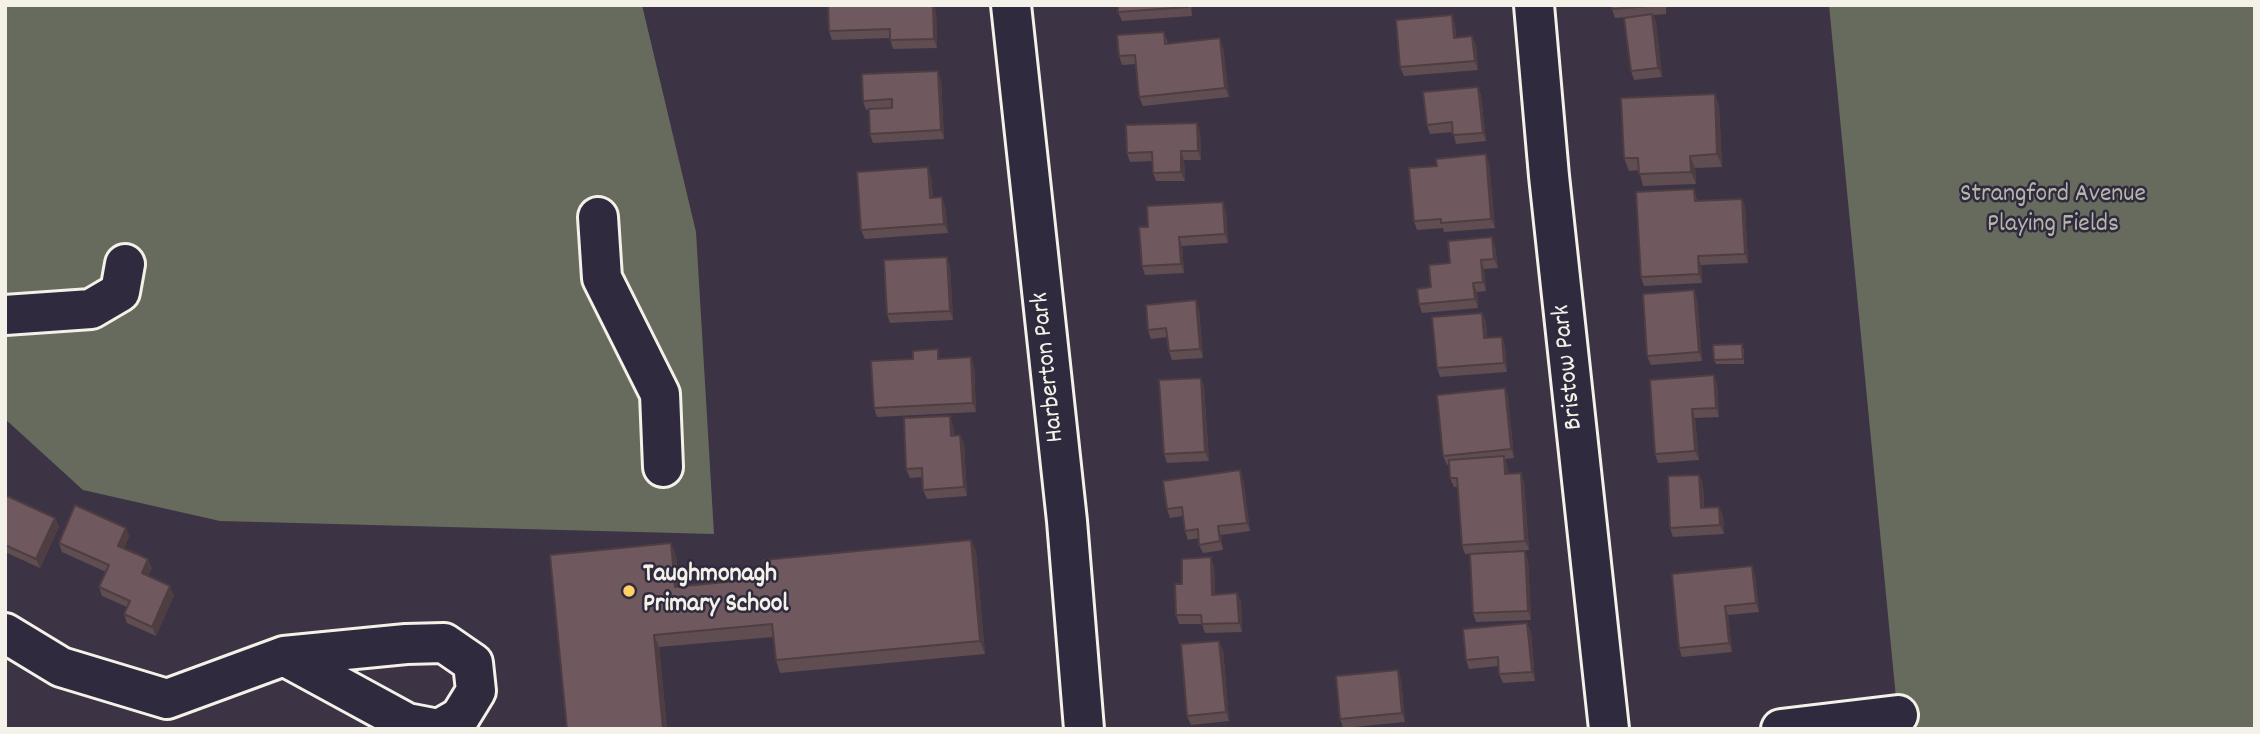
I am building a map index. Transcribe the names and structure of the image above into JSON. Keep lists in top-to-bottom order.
{
  "streets": {
    "street": ["Harberton Park", "Bristow Park"]
  },
  "parks": ["Strangford Avenue Playing Fields"],
  "places": ["Taughmonagh Primary School"]
}
